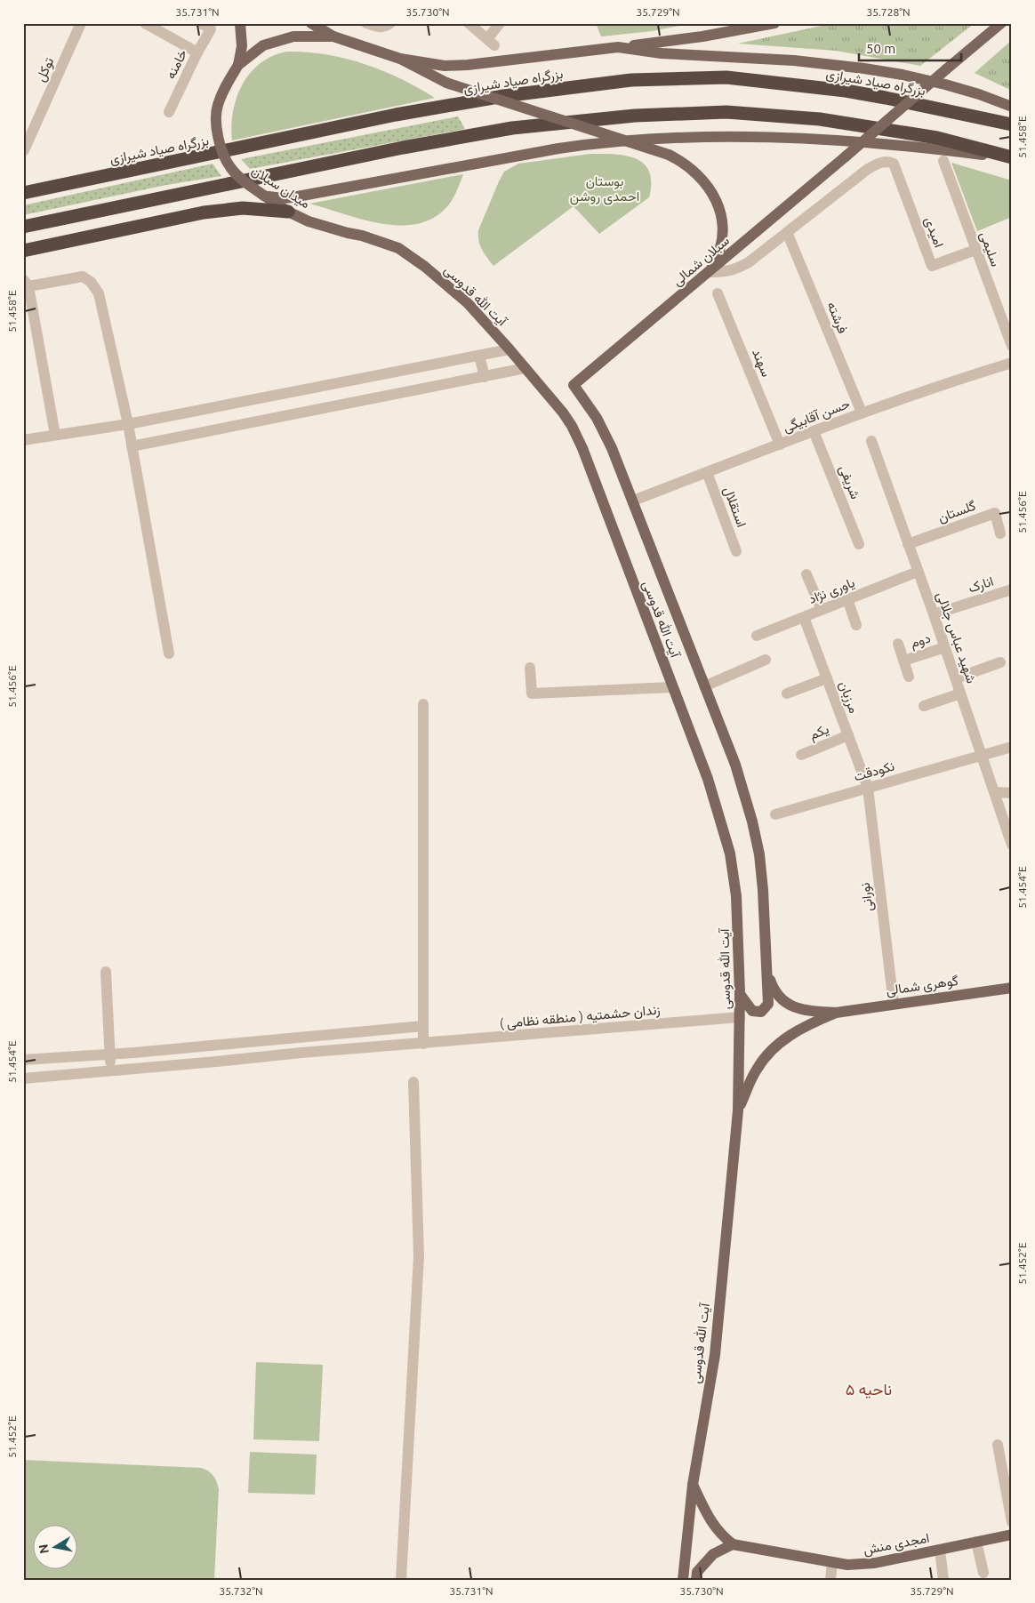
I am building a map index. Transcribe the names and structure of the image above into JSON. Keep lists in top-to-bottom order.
{
  "streets": {
    "highway": ["بزرگراه صیاد شیرازی"],
    "main road": [
      "میدان سبلان",
      "سبلان شمالی",
      "آیت الله قدوسی",
      "گوهری شمالی",
      "امجدی منش"
    ],
    "street": [
      "خامنه",
      "توکل",
      "امیدی",
      "سلیمی",
      "فرشته",
      "سهند",
      "حسن آقابیگی",
      "شریفی",
      "استقلال",
      "گلستان",
      "انارک",
      "یاوری نژاد",
      "شهید عباس جلالی",
      "دوم",
      "مرزبان",
      "یکم",
      "نکودقت",
      "نورانی",
      "زندان حشمتیه ( منطقه نظامی )"
    ]
  },
  "crossings": [
    ["میدان سبلان", "سبلان شمالی"],
    ["میدان سبلان", "آیت الله قدوسی"],
    ["امیدی", "سلیمی"],
    ["امیدی", "فرشته"],
    ["سبلان شمالی", "حسن آقابیگی"],
    ["آیت الله قدوسی", "گوهری شمالی"],
    ["آیت الله قدوسی", "زندان حشمتیه ( منطقه نظامی )"],
    ["فرشته", "حسن آقابیگی"],
    ["سهند", "حسن آقابیگی"],
    ["حسن آقابیگی", "شریفی"],
    ["حسن آقابیگی", "استقلال"],
    ["گلستان", "شهید عباس جلالی"],
    ["انارک", "شهید عباس جلالی"],
    ["یاوری نژاد", "شهید عباس جلالی"],
    ["یاوری نژاد", "مرزبان"],
    ["شهید عباس جلالی", "دوم"],
    ["شهید عباس جلالی", "نکودقت"],
    ["مرزبان", "یکم"],
    ["مرزبان", "نکودقت"],
    ["مرزبان", "نورانی"],
    ["نکودقت", "نورانی"],
    ["نورانی", "گوهری شمالی"]
  ],
  "districts": ["ناحیه ۵"],
  "parks": ["بوستان احمدی روشن"],
  "scale_bar": "50 m",
  "north": "left",
  "coordinates": [
    "35.731°N",
    "35.730°N",
    "35.729°N",
    "35.728°N",
    "51.458°E",
    "51.456°E",
    "51.454°E",
    "51.452°E",
    "35.732°N"
  ]
}
